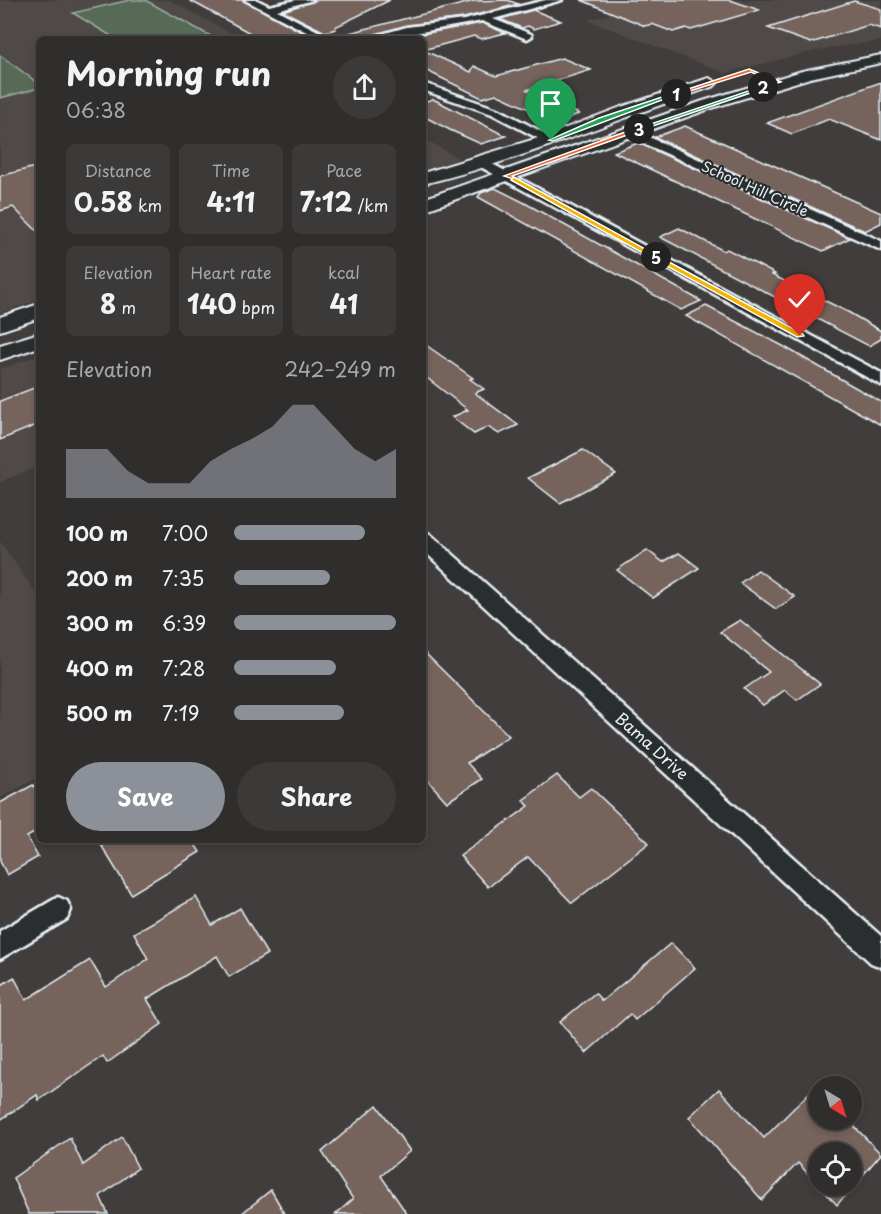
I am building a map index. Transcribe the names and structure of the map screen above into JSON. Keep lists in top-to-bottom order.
{
  "streets": {
    "street": ["School Hill Circle", "Bama Drive"]
  },
  "north": "bottom right",
  "page": {
    "heading": ["Morning run", "06:38"],
    "pins": [
      "2",
      "1",
      "3",
      "5"
    ],
    "stats": [
      ["Distance", "0.58 km"],
      ["Time", "4:11"],
      ["Pace", "7:12 /km"],
      ["Elevation", "8 m"],
      ["Heart rate", "140 bpm"],
      ["kcal", "41"]
    ],
    "chart": ["Elevation", "242–249 m"],
    "list": [
      {
        "name": "100 m",
        "note": "7:00"
      },
      {
        "name": "200 m",
        "note": "7:35"
      },
      {
        "name": "300 m",
        "note": "6:39"
      },
      {
        "name": "400 m",
        "note": "7:28"
      },
      {
        "name": "500 m",
        "note": "7:19"
      }
    ],
    "buttons": ["Save", "Share"]
  }
}
